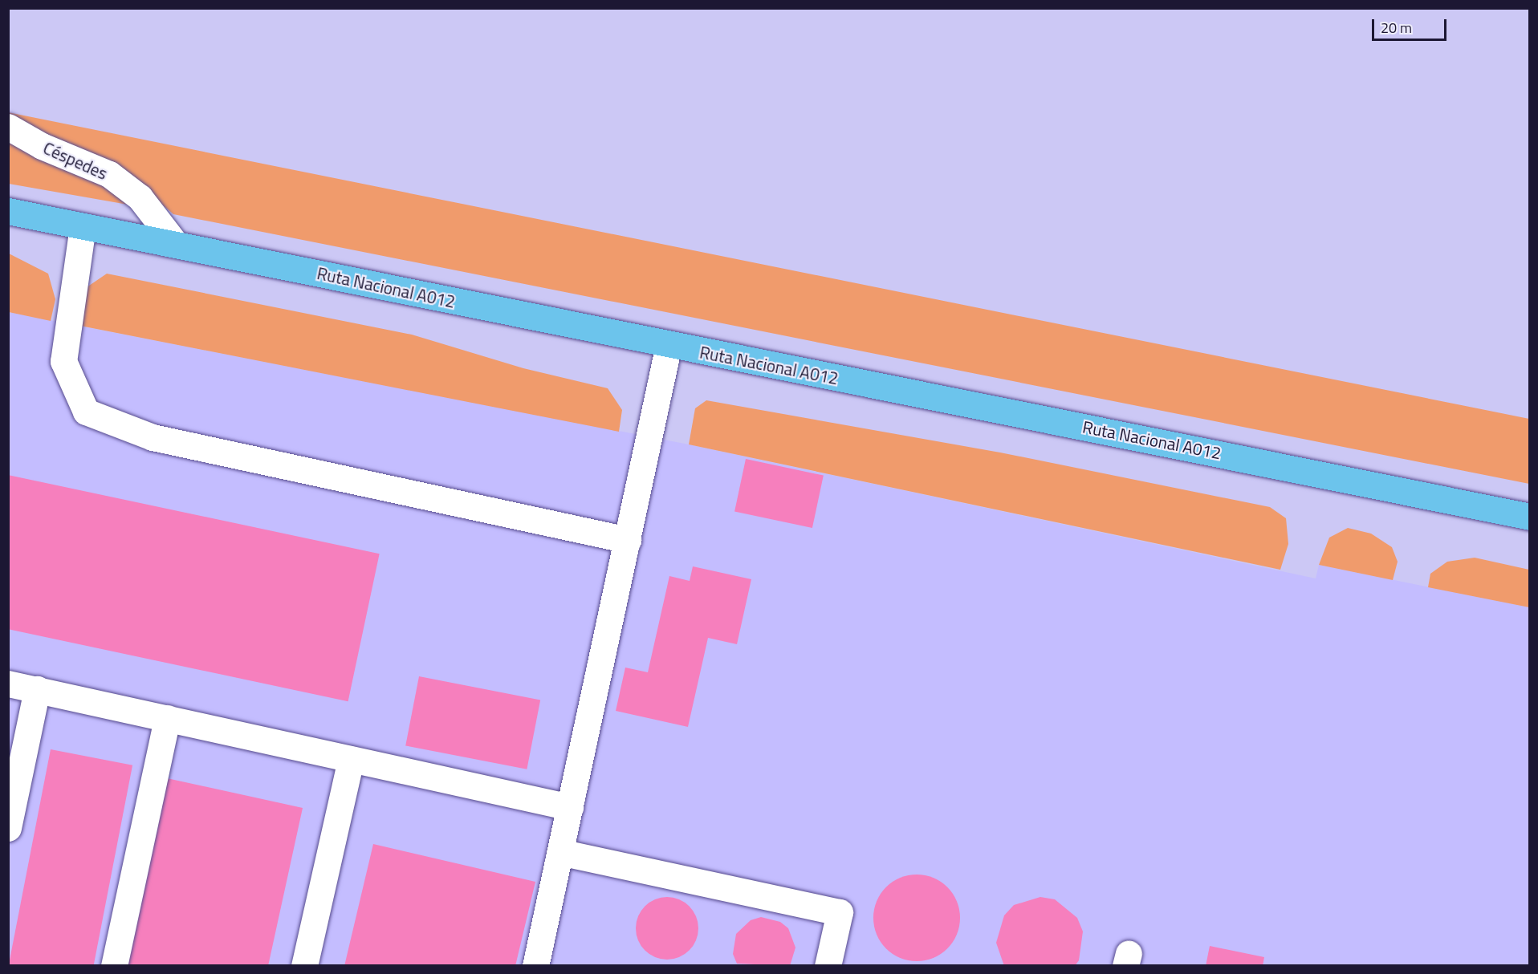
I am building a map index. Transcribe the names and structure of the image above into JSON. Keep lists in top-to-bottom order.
{
  "streets": {
    "highway": ["Ruta Nacional A012"],
    "street": ["Céspedes"]
  },
  "crossings": [
    ["Céspedes", "Ruta Nacional A012"]
  ],
  "scale_bar": "20 m"
}
